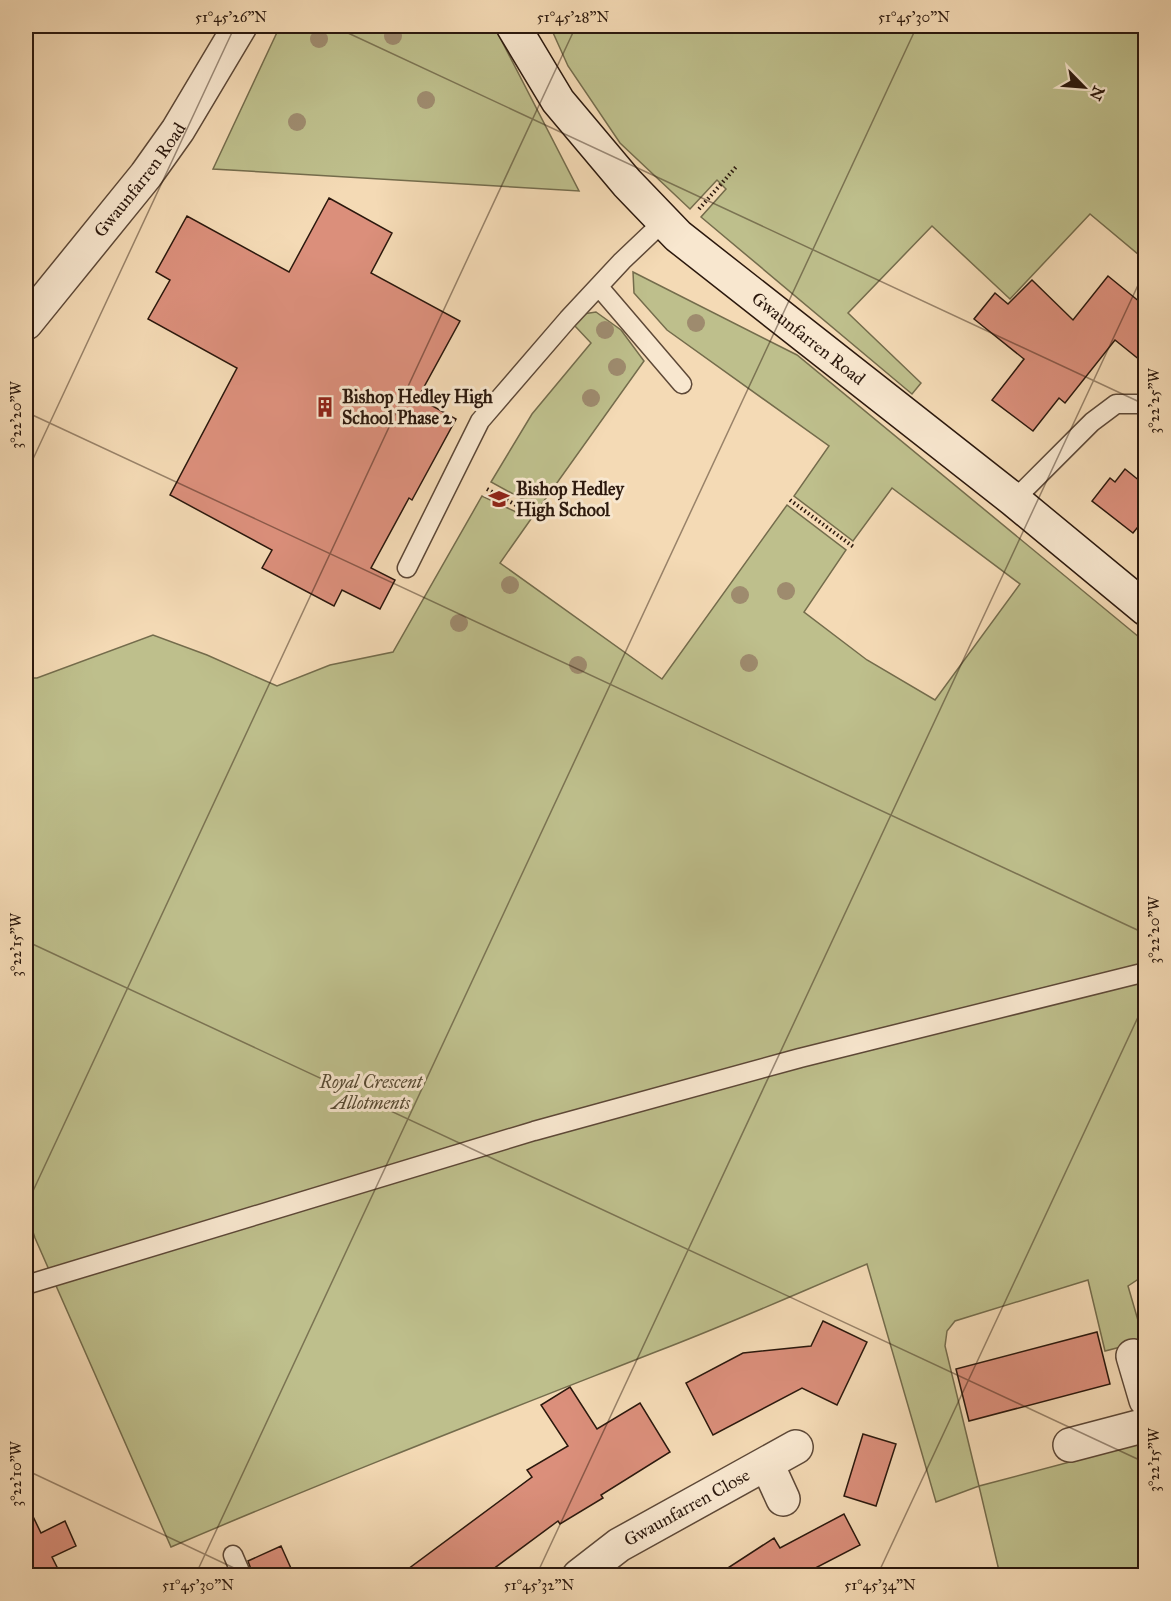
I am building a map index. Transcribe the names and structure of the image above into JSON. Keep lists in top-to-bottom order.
{
  "streets": {
    "street": ["Gwaunfarren Road", "Gwaunfarren Close"]
  },
  "parks": ["Royal Crescent Allotments"],
  "places": {
    "building": ["Bishop Hedley High School Phase 2"],
    "school or university": ["Bishop Hedley High School"]
  },
  "north": "bottom right",
  "coordinates": [
    "51°45'26\"N",
    "51°45'28\"N",
    "51°45'30\"N",
    "3°22'25\"W",
    "3°22'20\"W",
    "3°22'15\"W",
    "3°22'10\"W",
    "51°45'32\"N",
    "51°45'34\"N"
  ]
}
